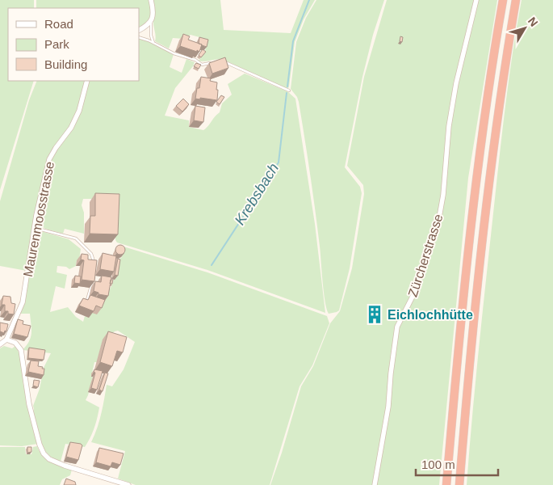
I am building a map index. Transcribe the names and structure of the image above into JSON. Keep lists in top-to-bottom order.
{
  "streets": {
    "street": ["Maurenmoosstrasse", "Zürcherstrasse"]
  },
  "water": ["Krebsbach"],
  "places": {
    "building": ["Eichlochhütte"]
  },
  "legend": ["Road", "Park", "Building"],
  "scale_bar": "100 m",
  "north": "top right"
}
